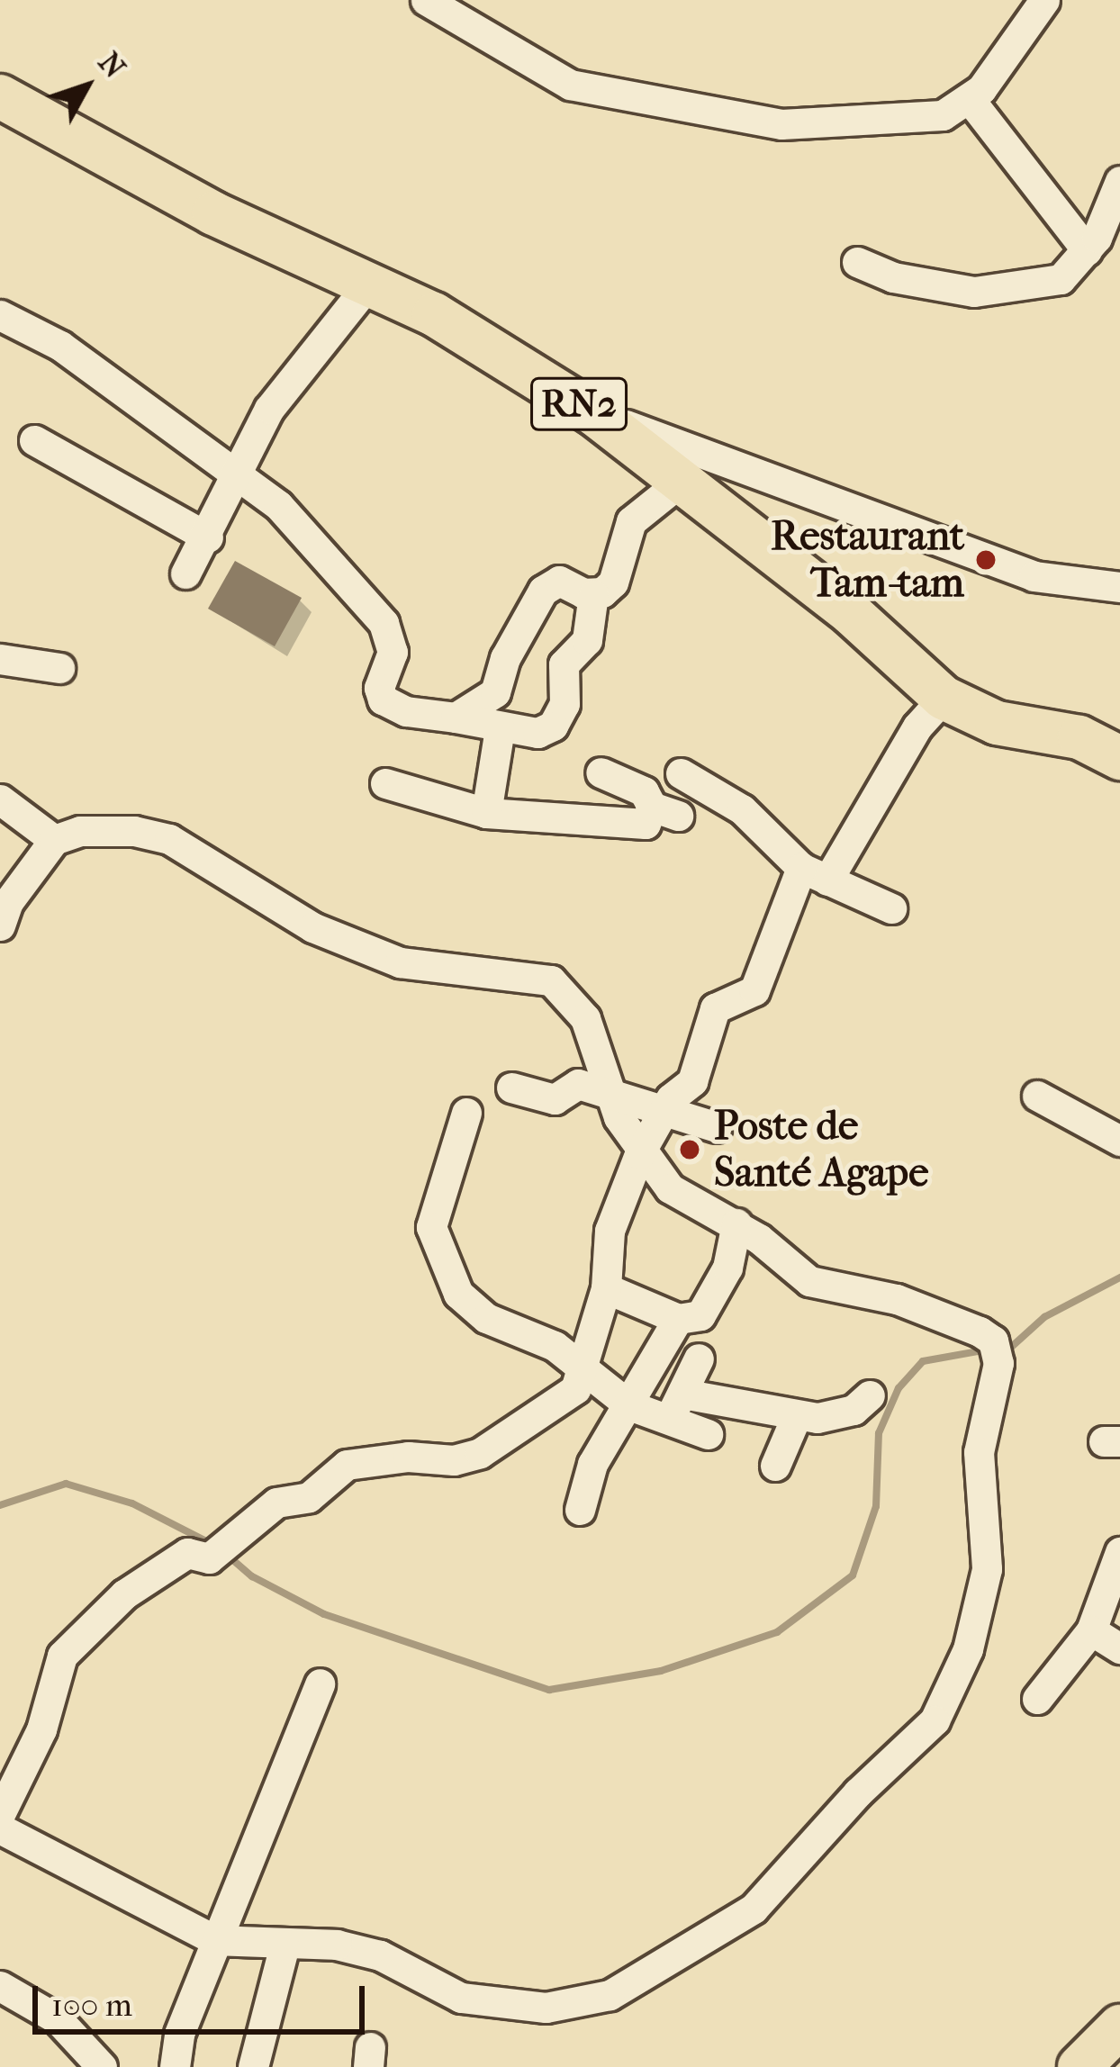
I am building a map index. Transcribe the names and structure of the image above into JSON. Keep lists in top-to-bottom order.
{
  "streets": {
    "highway": ["RN2"]
  },
  "places": ["Restaurant Tam-tam", "Poste de Santé Agape"],
  "scale_bar": "100 m",
  "north": "top right"
}
